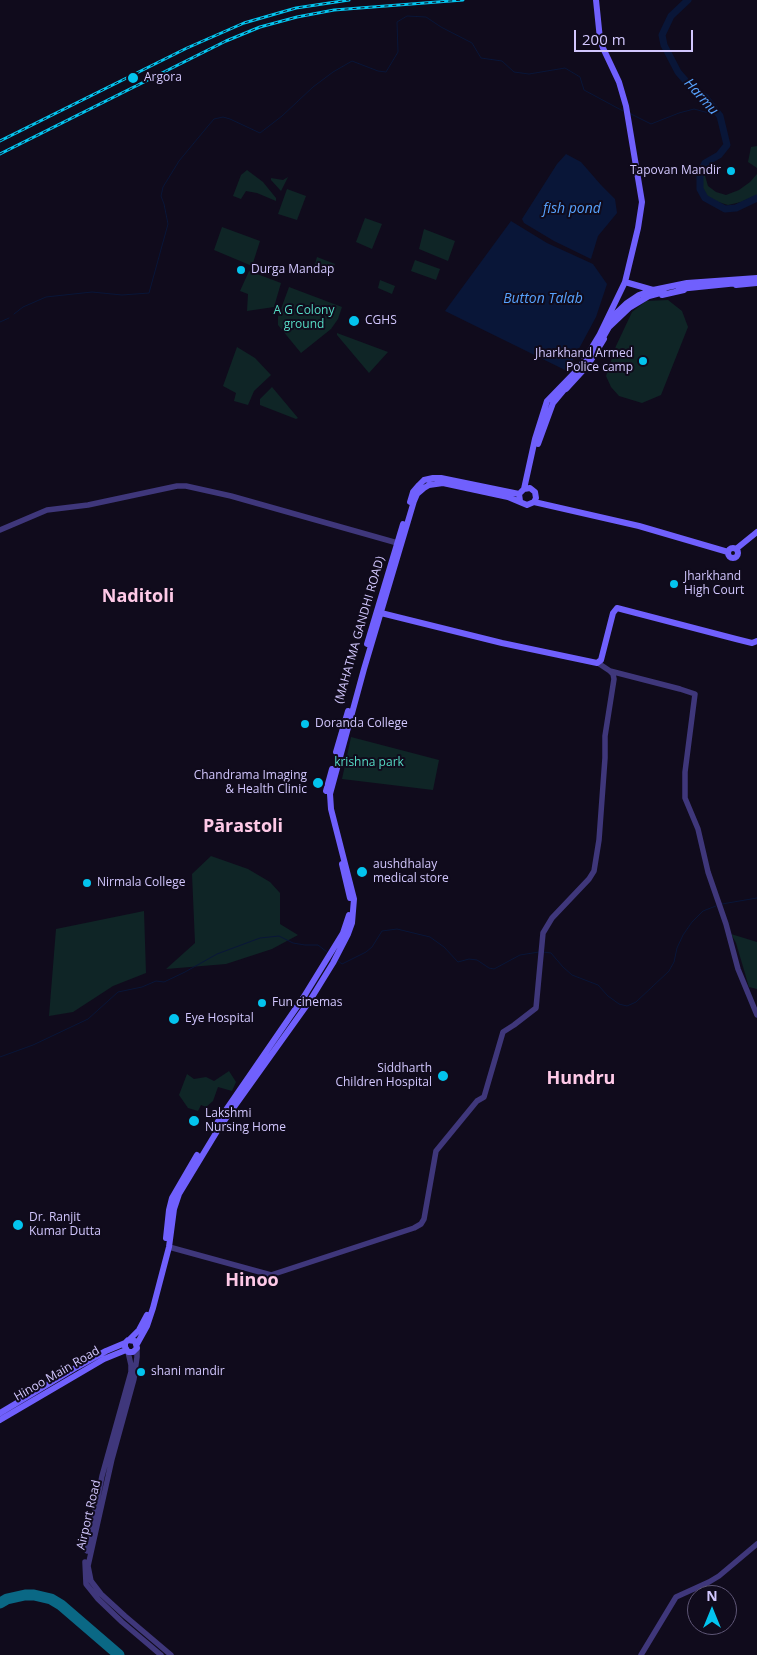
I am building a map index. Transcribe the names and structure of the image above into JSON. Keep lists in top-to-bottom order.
{
  "streets": {
    "main road": ["(MAHATMA GANDHI ROAD)", "Hinoo Main Road"],
    "street": ["Airport Road"]
  },
  "crossings": [
    ["Hinoo Main Road", "Airport Road"]
  ],
  "districts": [
    "Naditoli",
    "Pārastoli",
    "Hundru",
    "Hinoo"
  ],
  "water": ["Harmu", "fish pond", "Button Talab"],
  "parks": ["A G Colony ground", "krishna park"],
  "places": [
    "Argora",
    "Tapovan Mandir",
    "Durga Mandap",
    "CGHS",
    "Jharkhand Armed Police camp",
    "Jharkhand High Court",
    "Doranda College",
    "Chandrama Imaging & Health Clinic",
    "aushdhalay medical store",
    "Nirmala College",
    "Fun cinemas",
    "Eye Hospital",
    "Siddharth Children Hospital",
    "Lakshmi Nursing Home",
    "Dr. Ranjit Kumar Dutta",
    "shani mandir"
  ],
  "scale_bar": "200 m",
  "north": "top"
}
